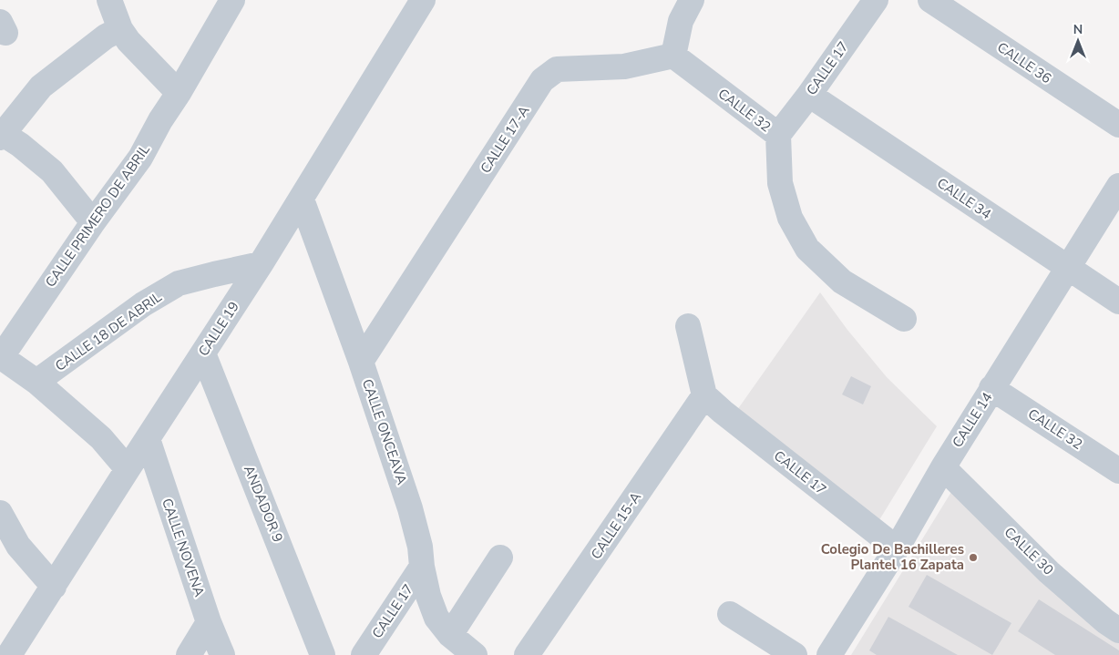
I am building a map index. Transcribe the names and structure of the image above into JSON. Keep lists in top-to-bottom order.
{
  "streets": {
    "street": [
      "CALLE 36",
      "CALLE 17",
      "CALLE 32",
      "CALLE 17-A",
      "CALLE 34",
      "CALLE PRIMERO DE ABRIL",
      "CALLE 19",
      "CALLE 18 DE ABRIL",
      "CALLE 14",
      "CALLE ONCEAVA",
      "ANDADOR 9",
      "CALLE 15-A",
      "CALLE NOVENA",
      "CALLE 30"
    ]
  },
  "crossings": [
    ["CALLE 17", "CALLE 32"],
    ["CALLE 17", "CALLE 34"],
    ["CALLE 17", "CALLE 14"],
    ["CALLE 17", "CALLE ONCEAVA"],
    ["CALLE 17", "CALLE 15-A"],
    ["CALLE 32", "CALLE 17-A"],
    ["CALLE 32", "CALLE 14"],
    ["CALLE 17-A", "CALLE ONCEAVA"],
    ["CALLE 34", "CALLE 14"],
    ["CALLE 19", "CALLE 18 DE ABRIL"],
    ["CALLE 19", "CALLE ONCEAVA"],
    ["CALLE 19", "ANDADOR 9"],
    ["CALLE 19", "CALLE NOVENA"],
    ["CALLE 14", "CALLE 30"]
  ],
  "places": ["Colegio De Bachilleres Plantel 16 Zapata"],
  "north": "top"
}
